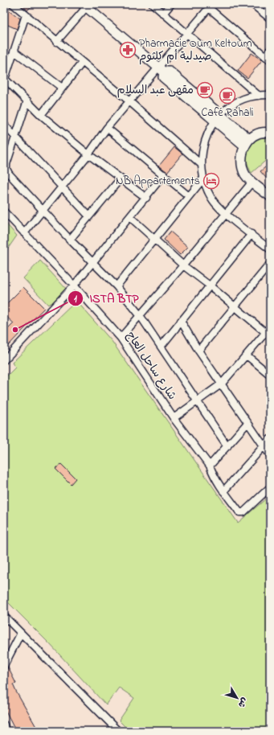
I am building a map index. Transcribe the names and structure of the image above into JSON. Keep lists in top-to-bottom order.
{
  "streets": {
    "street": ["شارع ساحل العاج"]
  },
  "places": {
    "pharmacy": ["Pharmacie Oum Keltoum صيدلية أم كلثوم"],
    "cafe": ["مقهى عبد السلام", "Café Rahali"],
    "hotel": ["NB Appartements"],
    "other": ["ISTA BTP"]
  },
  "north": "bottom right"
}
